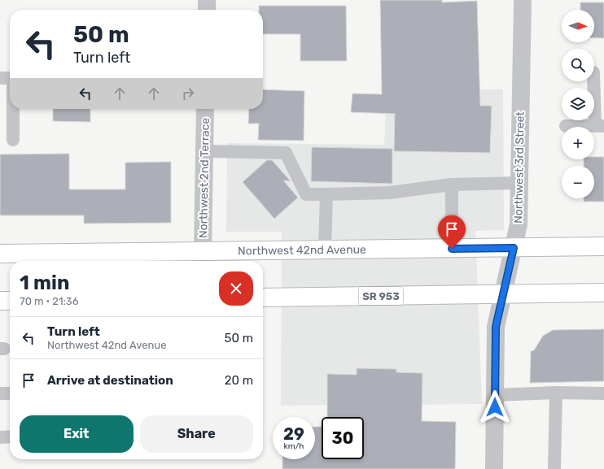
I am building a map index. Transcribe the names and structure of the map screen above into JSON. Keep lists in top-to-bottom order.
{
  "streets": {
    "main road": ["Northwest 42nd Avenue", "SR 953"],
    "street": ["Northwest 3rd Street", "Northwest 2nd Terrace"]
  },
  "crossings": [
    ["Northwest 3rd Street", "Northwest 42nd Avenue"],
    ["Northwest 3rd Street", "SR 953"],
    ["Northwest 2nd Terrace", "Northwest 42nd Avenue"]
  ],
  "north": "right",
  "page": {
    "map_buttons": ["+", "−"],
    "turn": ["50 m", "Turn left"],
    "heading": ["1 min", "70 m · 21:36"],
    "list": [
      {
        "name": "Turn left",
        "note": "Northwest 42nd Avenue",
        "value": "50 m"
      },
      {
        "name": "Arrive at destination",
        "value": "20 m"
      }
    ],
    "buttons": ["Exit", "Share"],
    "speed": "29 km/h",
    "limit": "30"
  }
}
